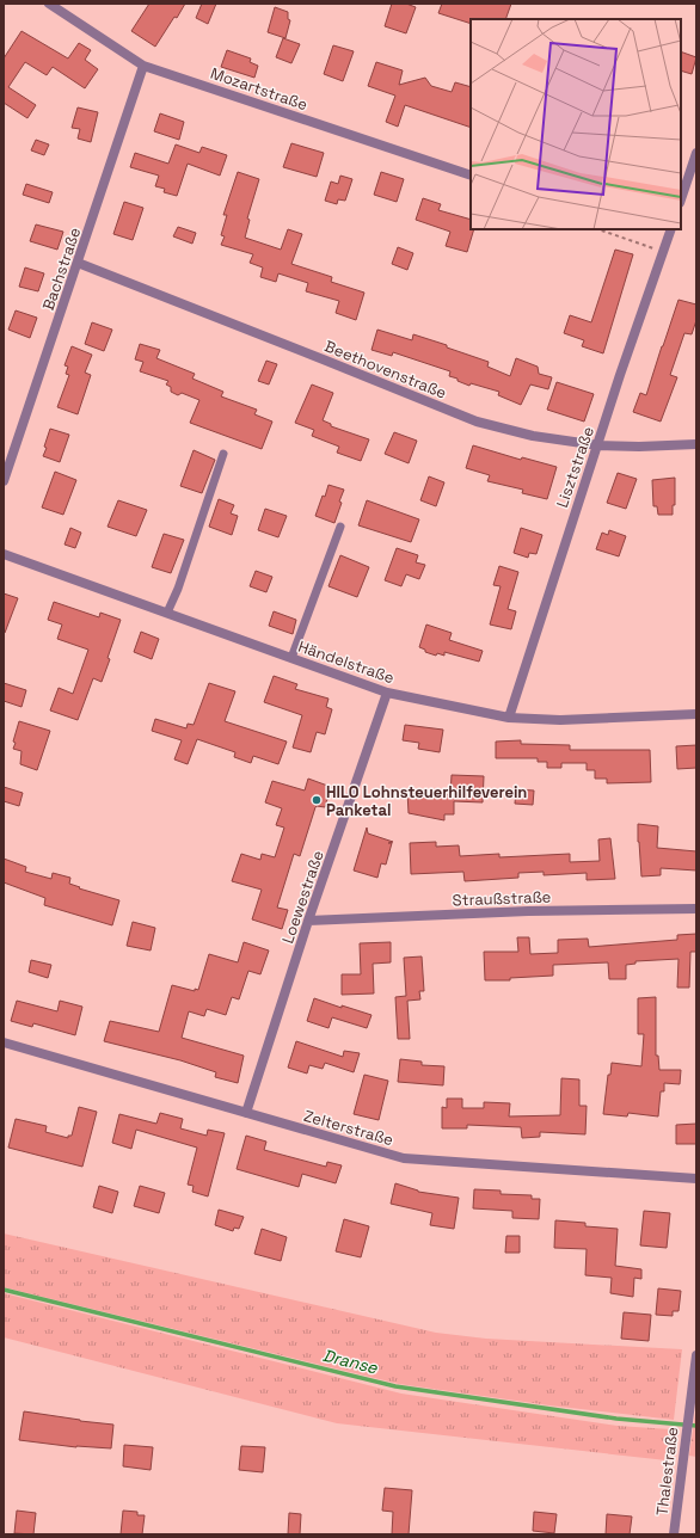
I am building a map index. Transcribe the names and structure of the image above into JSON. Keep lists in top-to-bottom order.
{
  "streets": {
    "street": [
      "Mozartstraße",
      "Bachstraße",
      "Beethovenstraße",
      "Lisztstraße",
      "Händelstraße",
      "Loewestraße",
      "Straußstraße",
      "Zelterstraße",
      "Thalestraße"
    ]
  },
  "crossings": [
    ["Mozartstraße", "Bachstraße"],
    ["Bachstraße", "Beethovenstraße"],
    ["Beethovenstraße", "Lisztstraße"],
    ["Lisztstraße", "Händelstraße"],
    ["Händelstraße", "Loewestraße"],
    ["Loewestraße", "Straußstraße"],
    ["Loewestraße", "Zelterstraße"]
  ],
  "water": ["Dranse"],
  "places": ["HILO Lohnsteuerhilfeverein Panketal"]
}
